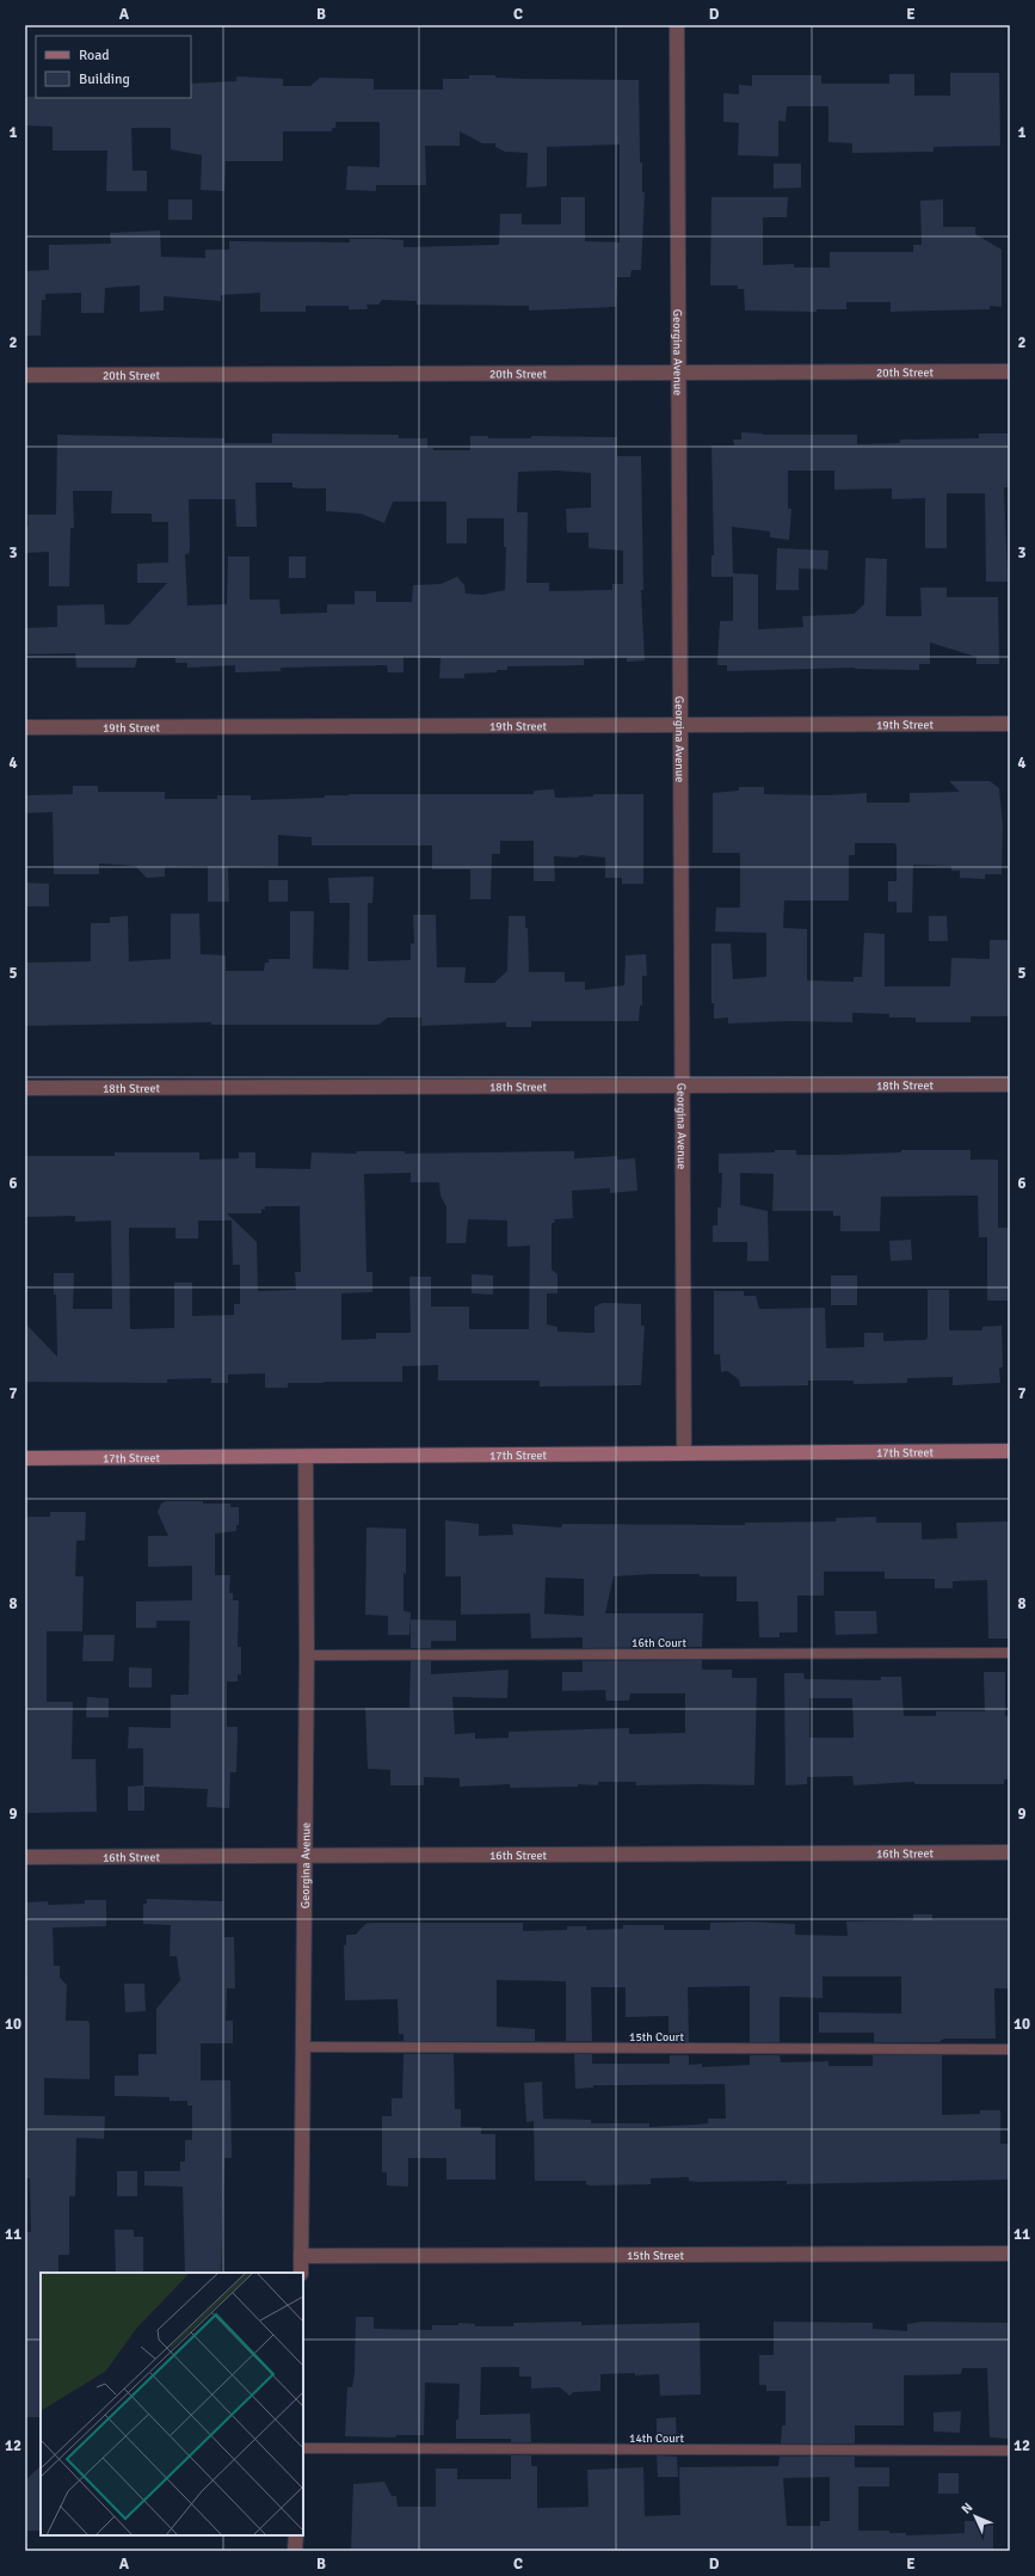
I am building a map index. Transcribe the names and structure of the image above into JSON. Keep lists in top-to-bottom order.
{
  "streets": {
    "street": [
      "Georgina Avenue",
      "20th Street",
      "19th Street",
      "18th Street",
      "17th Street",
      "16th Street",
      "15th Street"
    ],
    "lane": ["16th Court", "15th Court", "14th Court"]
  },
  "crossings": [
    ["Georgina Avenue", "20th Street"],
    ["Georgina Avenue", "19th Street"],
    ["Georgina Avenue", "18th Street"],
    ["Georgina Avenue", "17th Street"],
    ["Georgina Avenue", "16th Court"],
    ["Georgina Avenue", "16th Street"],
    ["Georgina Avenue", "15th Court"],
    ["Georgina Avenue", "15th Street"]
  ],
  "legend": ["Road", "Building"],
  "north": "top left",
  "grid": {
    "columns": [
      "A",
      "B",
      "C",
      "D",
      "E"
    ],
    "rows": [
      "1",
      "2",
      "3",
      "4",
      "5",
      "6",
      "7",
      "8",
      "9",
      "10",
      "11",
      "12"
    ]
  }
}
